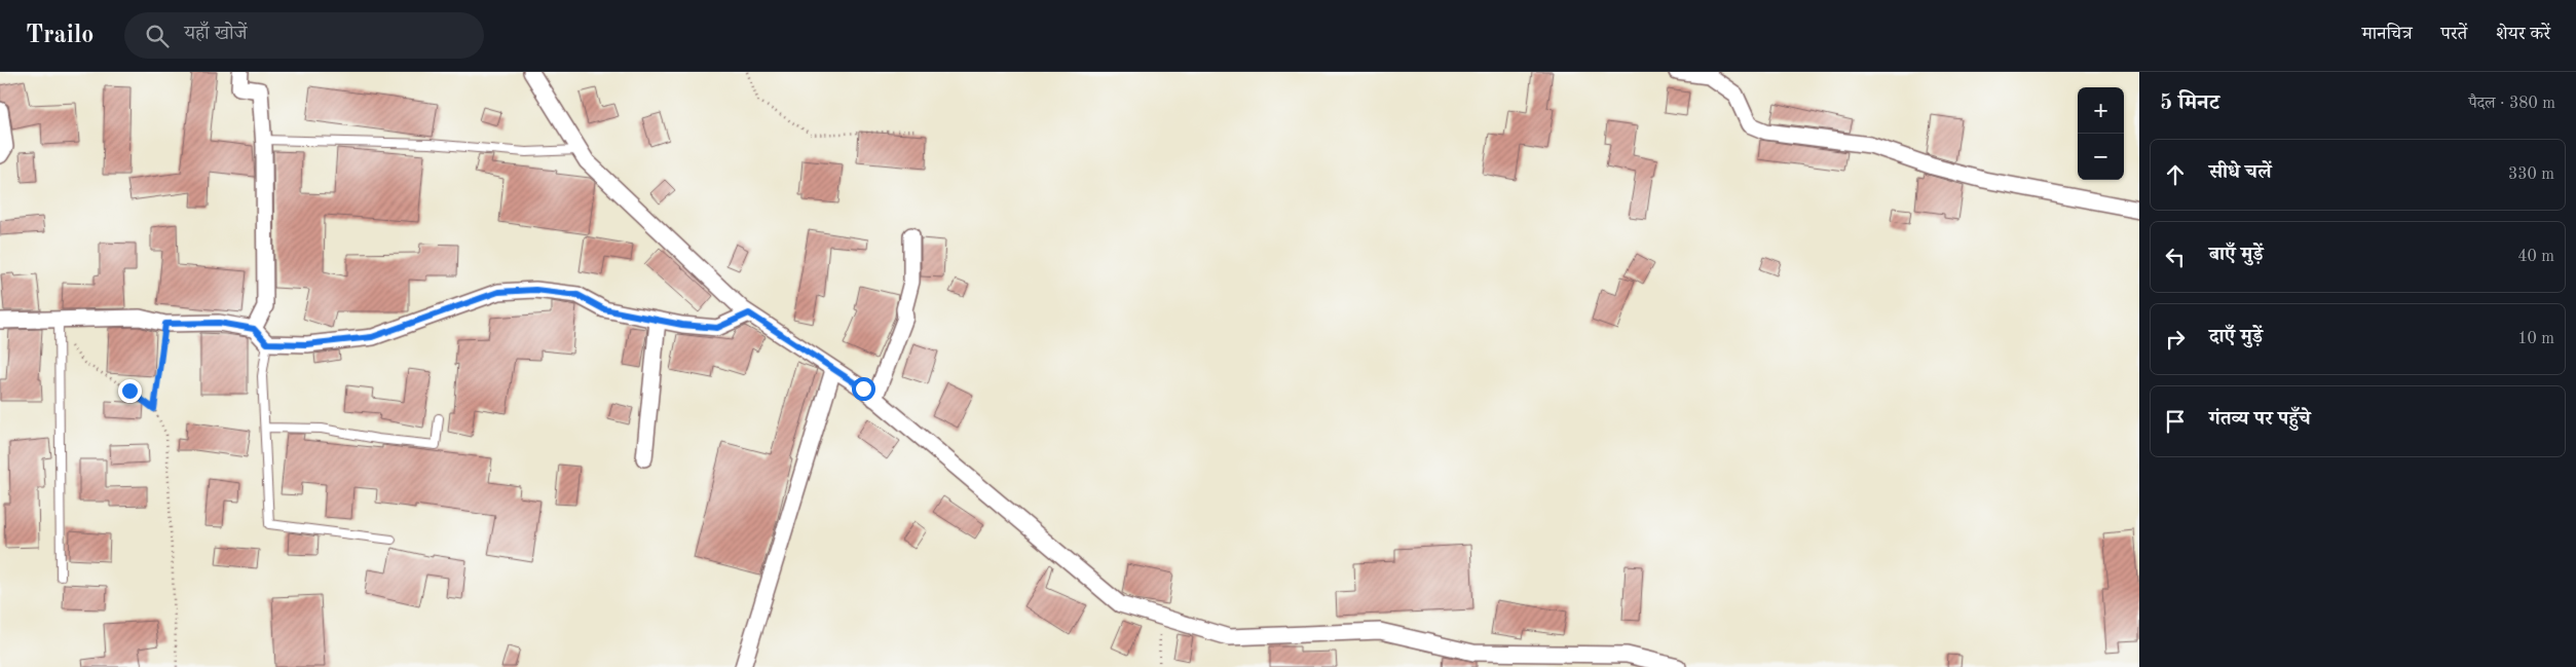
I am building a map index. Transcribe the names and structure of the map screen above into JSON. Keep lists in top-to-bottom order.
{
  "page": {
    "header": "Trailo",
    "search": "यहाँ खोजें",
    "nav": ["मानचित्र", "परतें", "शेयर करें"],
    "heading": ["5 मिनट", "पैदल · 380 m"],
    "map_buttons": ["+", "−"],
    "list": [
      ["सीधे चलें", "330 m"],
      ["बाएँ मुड़ें", "40 m"],
      ["दाएँ मुड़ें", "10 m"],
      "गंतव्य पर पहुँचे"
    ]
  }
}
